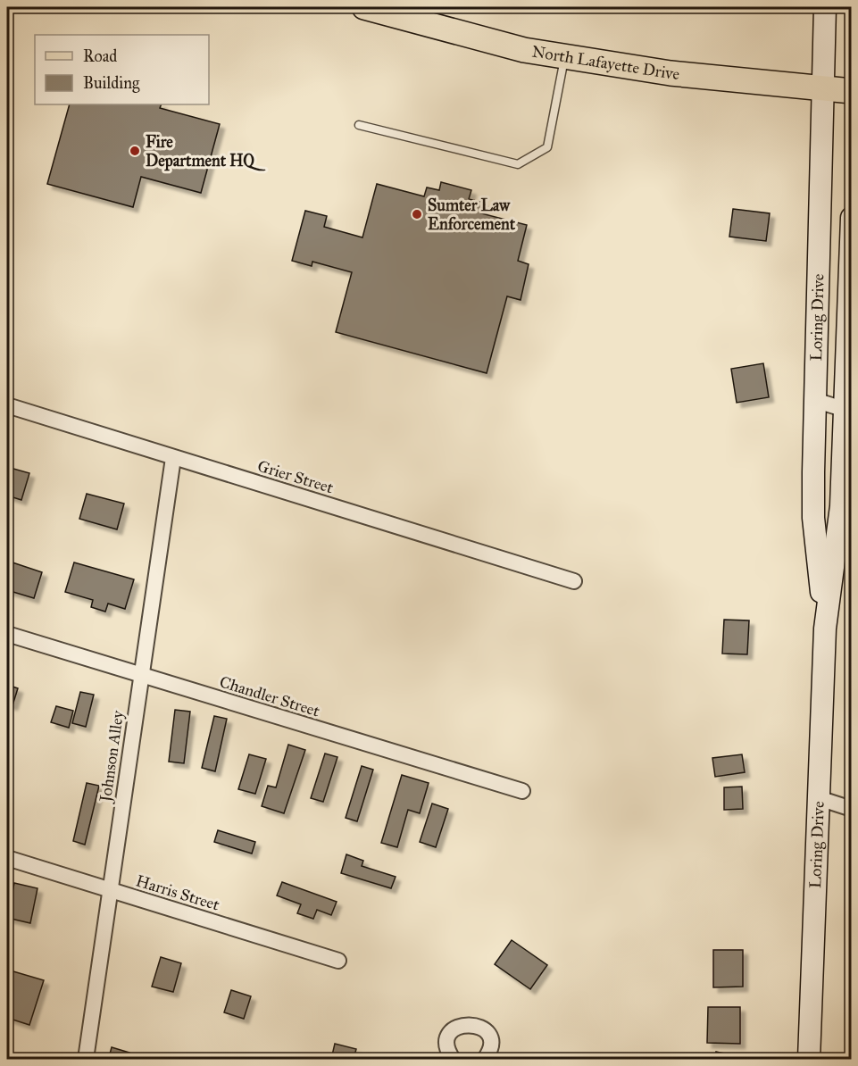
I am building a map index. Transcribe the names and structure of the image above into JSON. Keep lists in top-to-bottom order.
{
  "streets": {
    "main road": ["North Lafayette Drive"],
    "street": [
      "Loring Drive",
      "Grier Street",
      "Chandler Street",
      "Johnson Alley",
      "Harris Street"
    ]
  },
  "crossings": [
    ["North Lafayette Drive", "Loring Drive"],
    ["Grier Street", "Johnson Alley"],
    ["Chandler Street", "Johnson Alley"],
    ["Johnson Alley", "Harris Street"]
  ],
  "places": ["Fire Department HQ", "Sumter Law Enforcement"],
  "legend": ["Road", "Building"]
}
